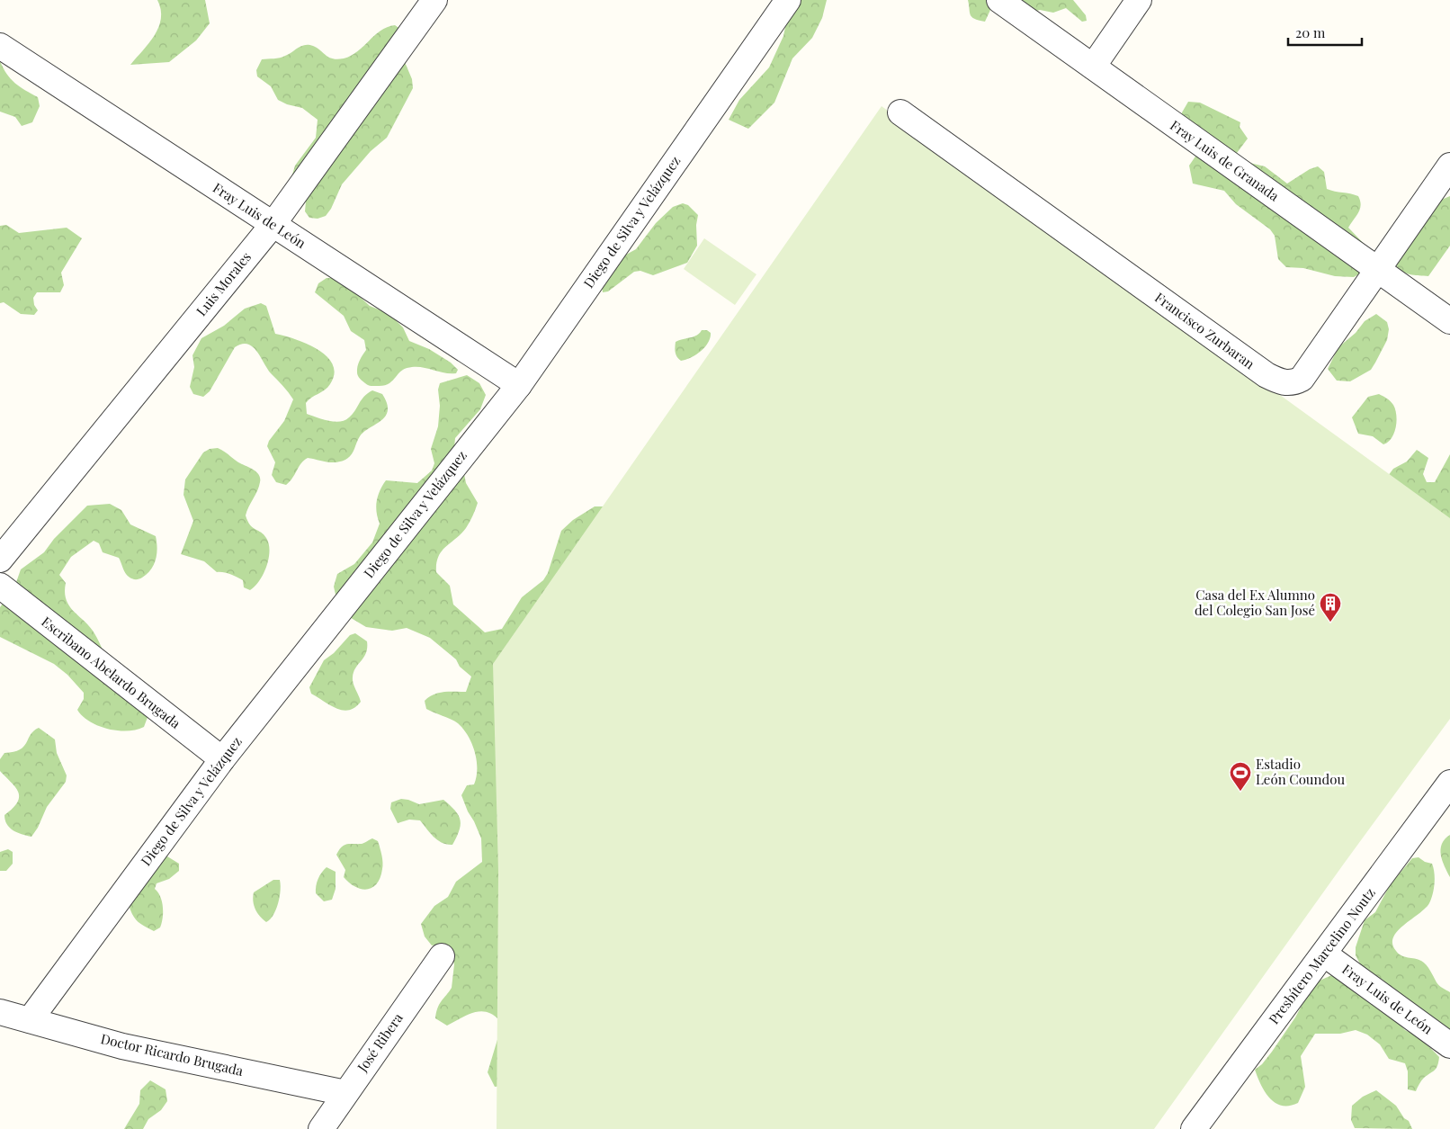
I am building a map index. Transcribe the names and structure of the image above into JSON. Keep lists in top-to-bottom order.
{
  "streets": {
    "street": [
      "Fray Luis de Granada",
      "Fray Luis de León",
      "Diego de Silva y Velázquez",
      "Luis Morales",
      "Francisco Zurbaran",
      "Escribano Abelardo Brugada",
      "Presbítero Marcelino Noutz",
      "José Ribera",
      "Doctor Ricardo Brugada"
    ]
  },
  "crossings": [
    ["Fray Luis de Granada", "Francisco Zurbaran"],
    ["Fray Luis de León", "Diego de Silva y Velázquez"],
    ["Fray Luis de León", "Luis Morales"],
    ["Fray Luis de León", "Presbítero Marcelino Noutz"],
    ["Diego de Silva y Velázquez", "Escribano Abelardo Brugada"],
    ["Diego de Silva y Velázquez", "Doctor Ricardo Brugada"],
    ["José Ribera", "Doctor Ricardo Brugada"]
  ],
  "places": {
    "building": ["Casa del Ex Alumno del Colegio San José"],
    "sports": ["Estadio León Coundou"]
  },
  "scale_bar": "20 m"
}
